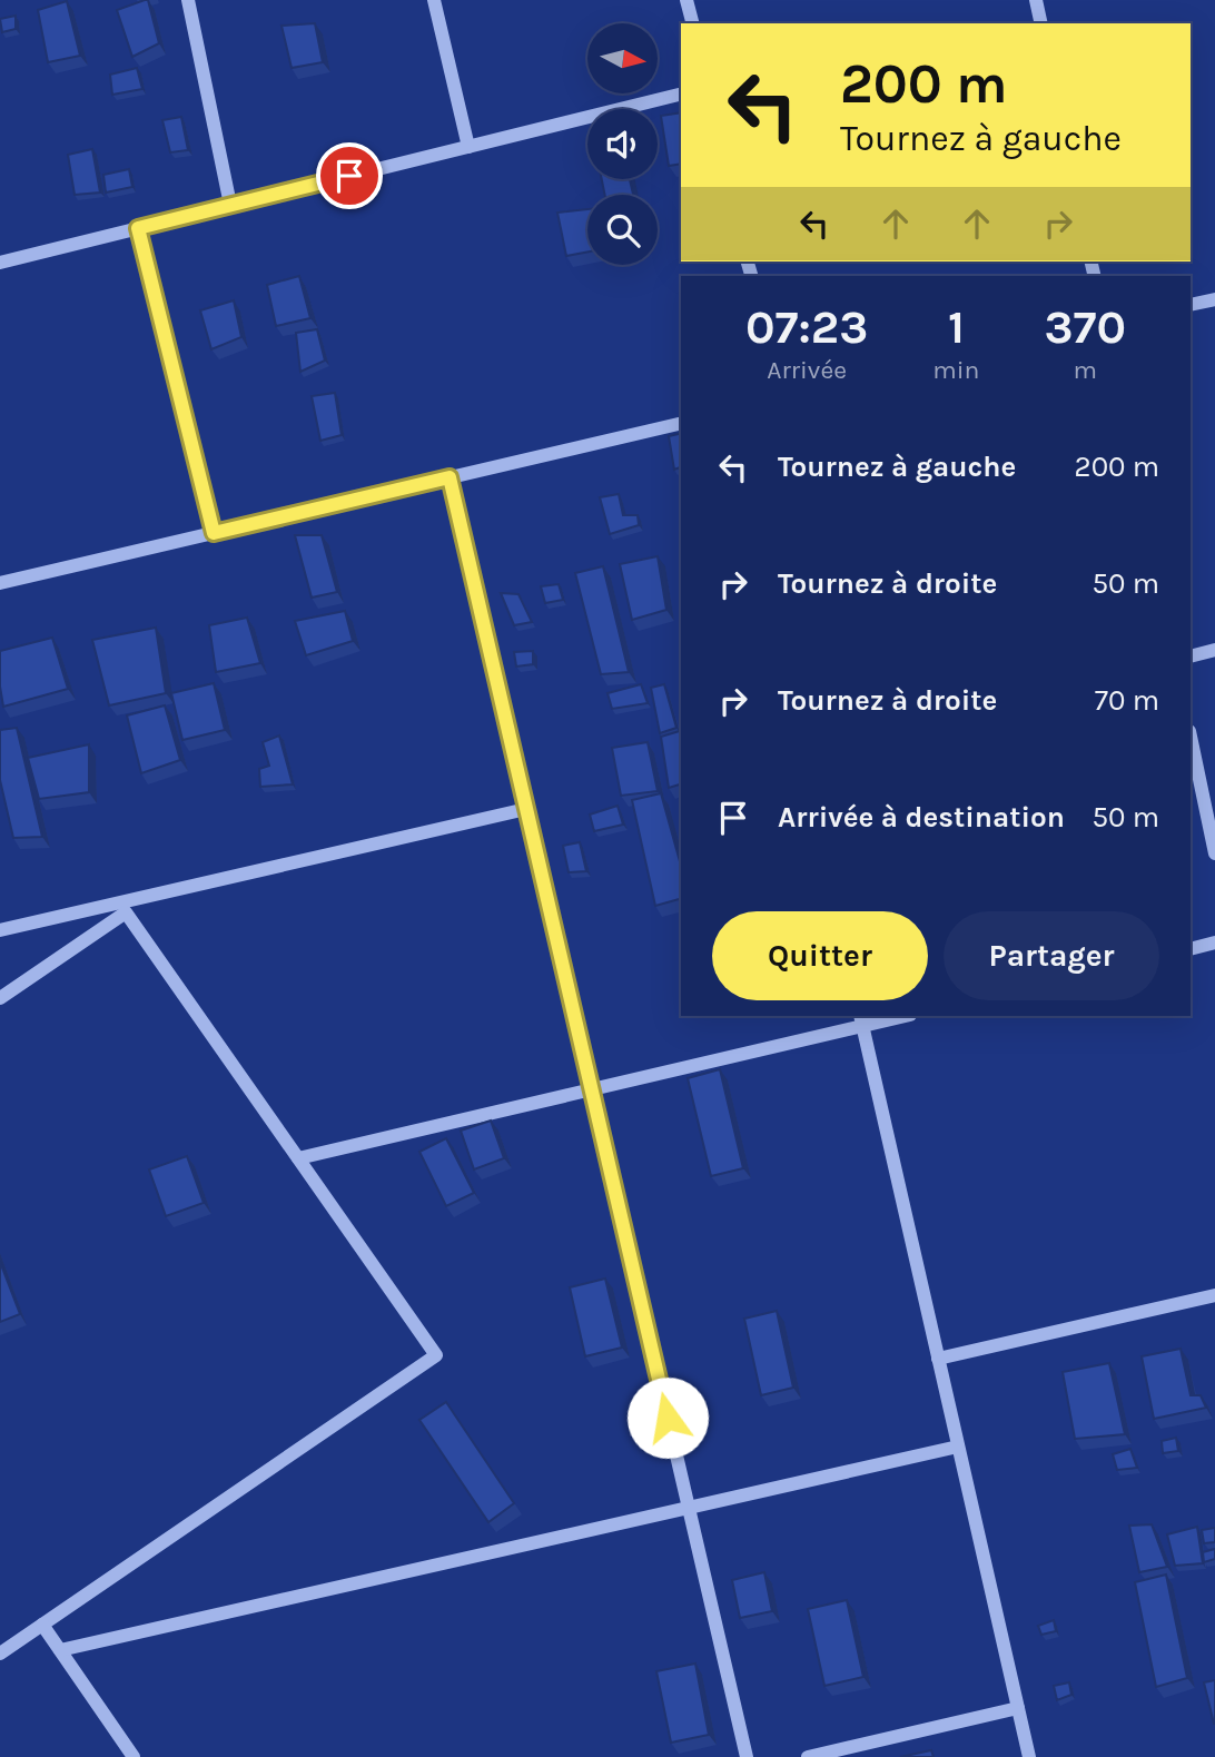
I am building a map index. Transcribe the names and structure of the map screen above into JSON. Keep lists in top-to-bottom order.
{
  "north": "right",
  "page": {
    "turn": ["200 m", "Tournez à gauche"],
    "eta": [
      "07:23",
      "Arrivée",
      "1",
      "min",
      "370",
      "m"
    ],
    "list": [
      {
        "name": "Tournez à gauche",
        "value": "200 m"
      },
      {
        "name": "Tournez à droite",
        "value": "50 m"
      },
      {
        "name": "Tournez à droite",
        "value": "70 m"
      },
      {
        "name": "Arrivée à destination",
        "value": "50 m"
      }
    ],
    "buttons": ["Quitter", "Partager"]
  }
}
